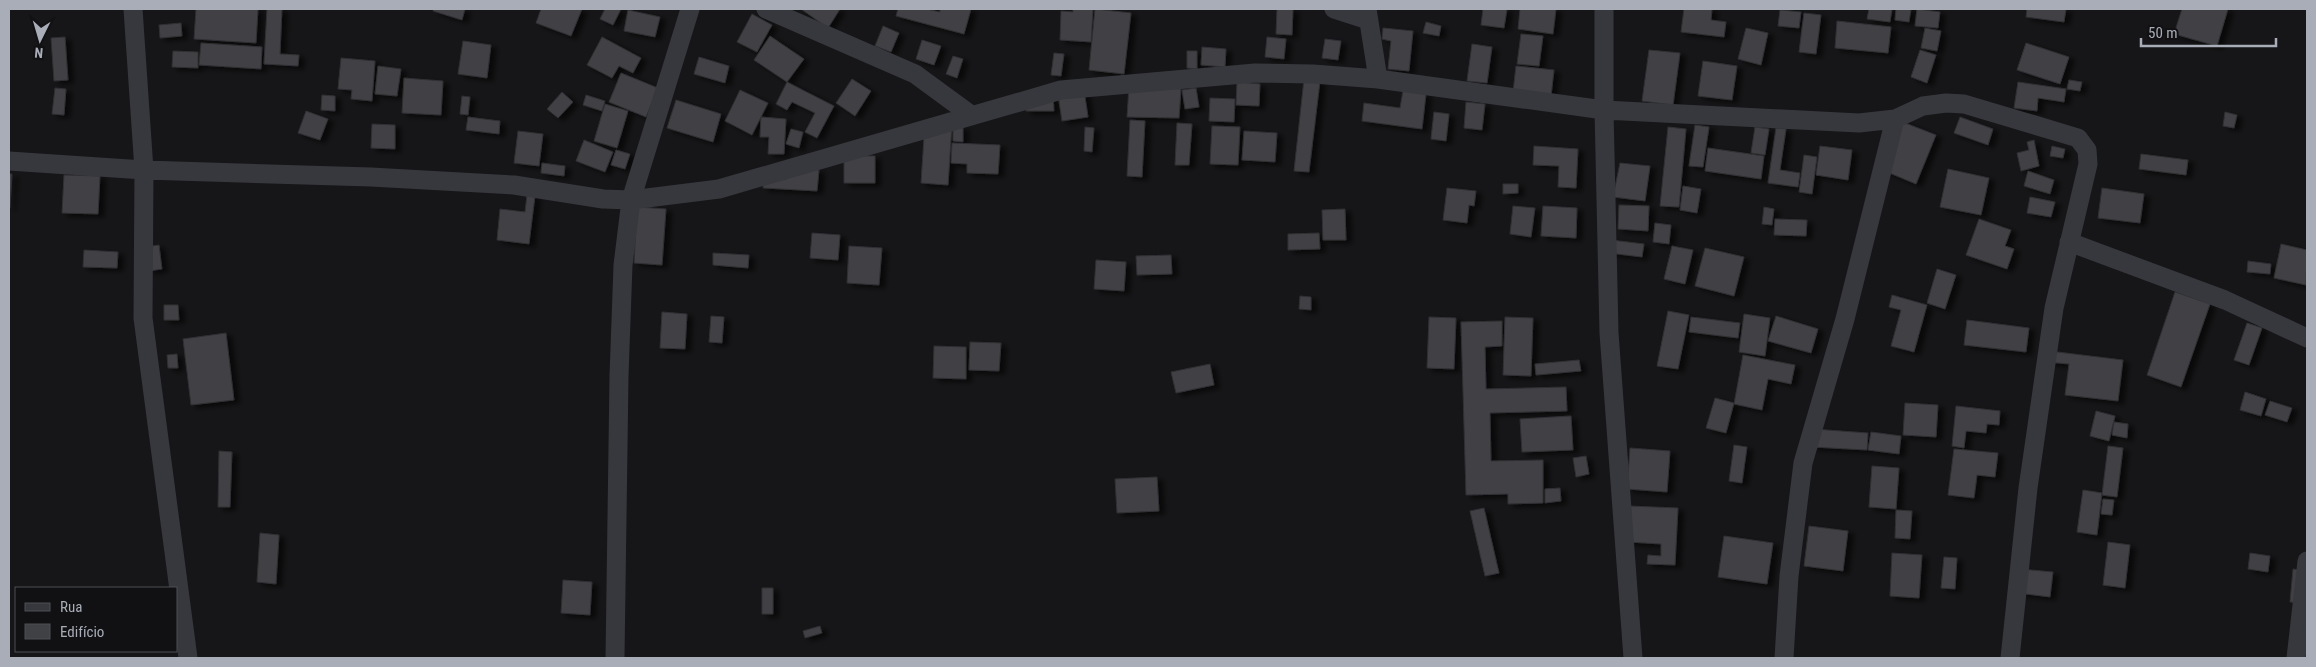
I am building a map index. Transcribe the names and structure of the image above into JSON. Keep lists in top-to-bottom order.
{
  "legend": ["Rua", "Edifício"],
  "scale_bar": "50 m",
  "north": "bottom"
}
